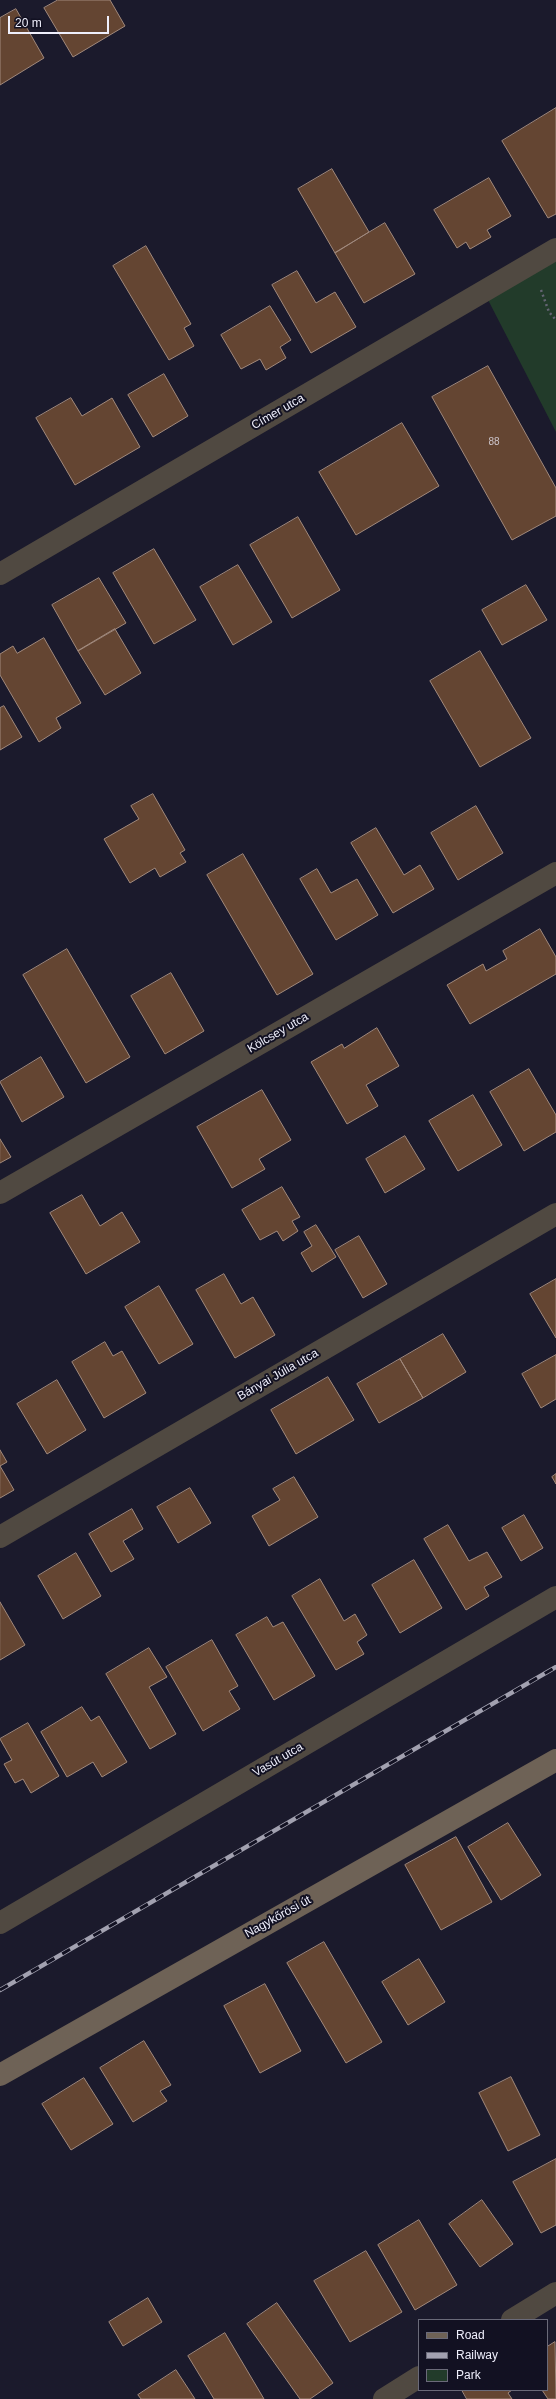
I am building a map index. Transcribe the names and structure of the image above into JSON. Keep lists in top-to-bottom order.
{
  "streets": {
    "main road": ["Nagykőrösi út"],
    "street": [
      "Címer utca",
      "Kölcsey utca",
      "Bányai Júlia utca",
      "Vasút utca"
    ]
  },
  "house_numbers": ["88"],
  "legend": ["Road", "Railway", "Park"],
  "scale_bar": "20 m"
}
